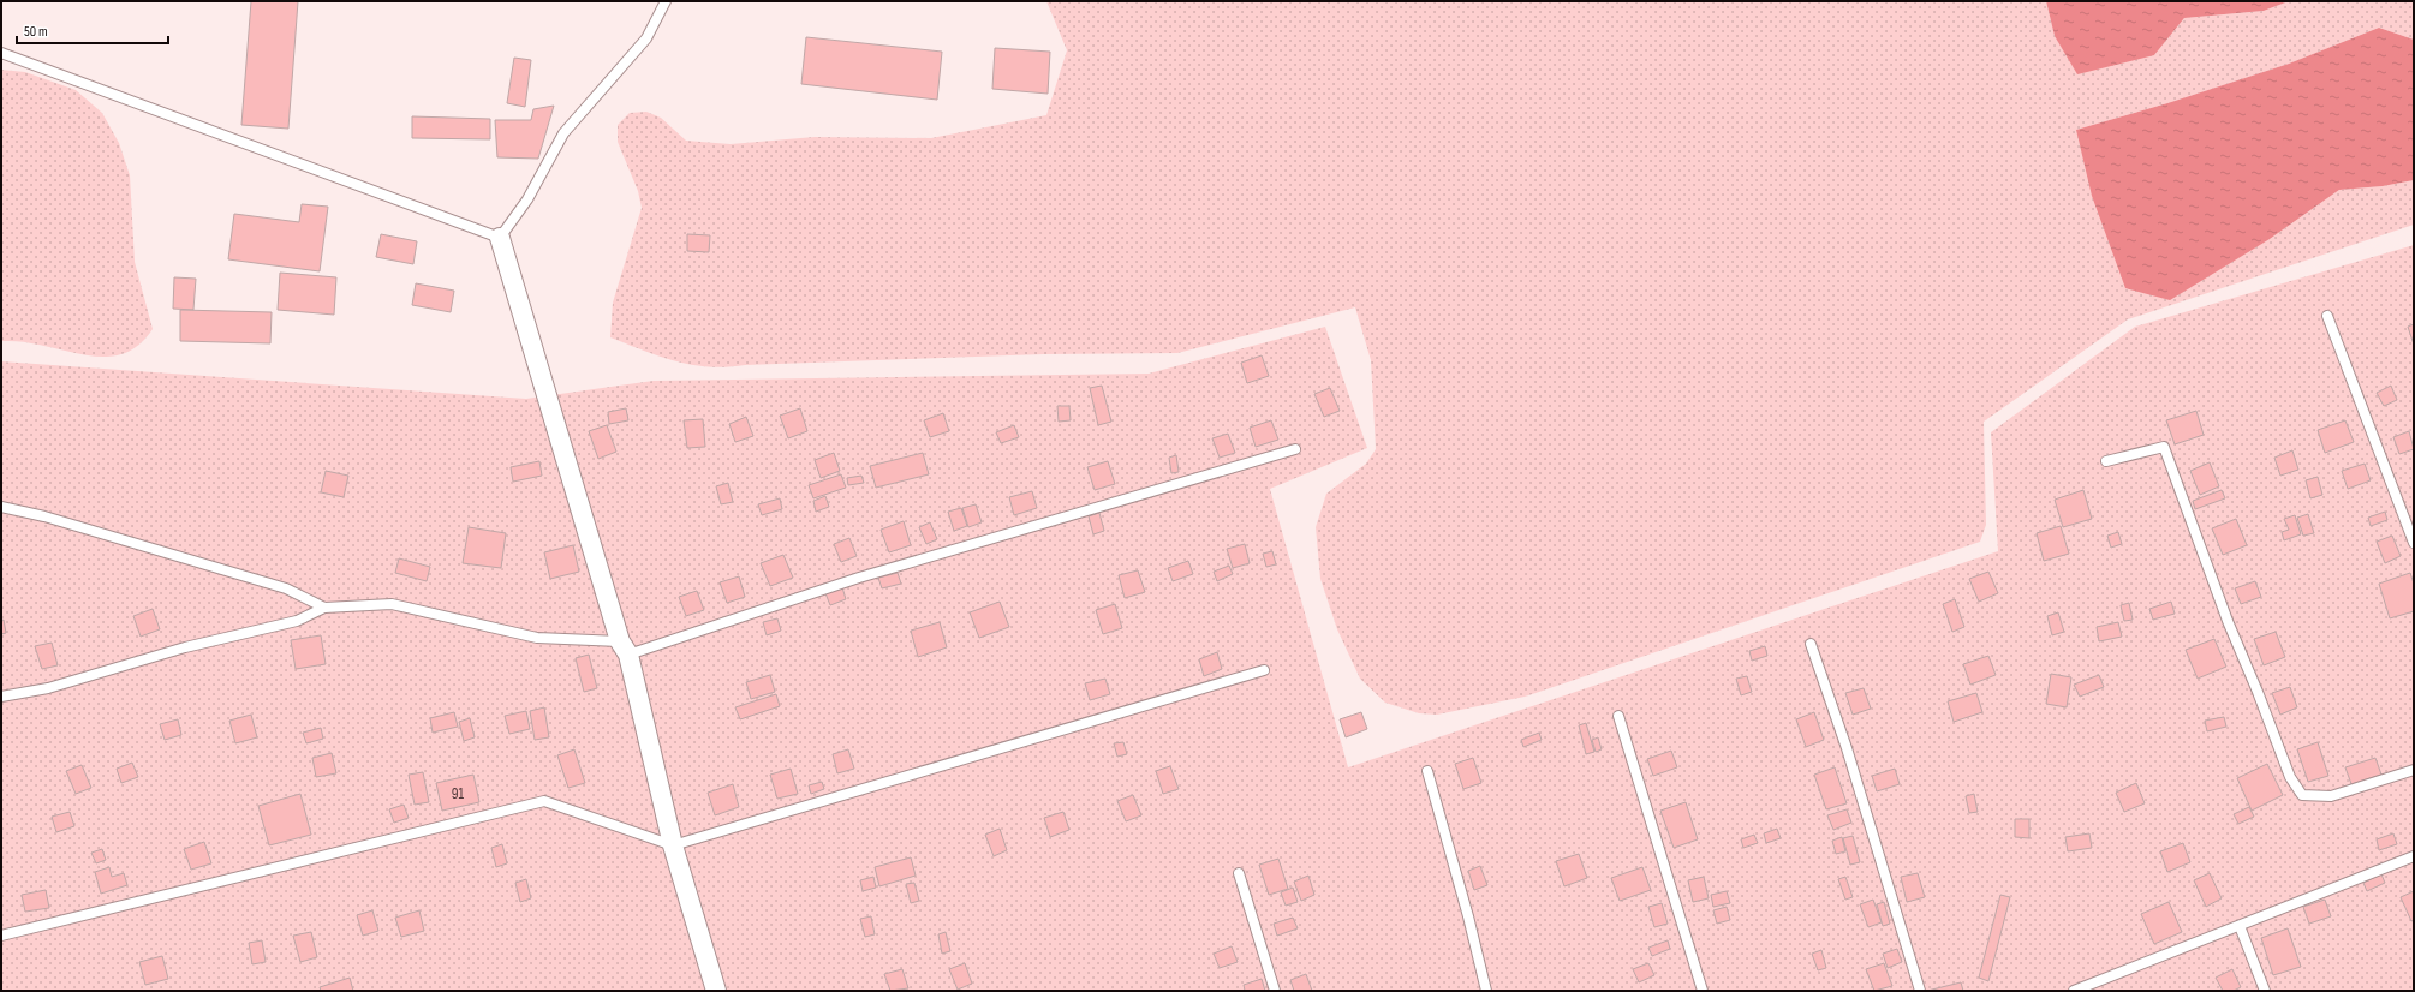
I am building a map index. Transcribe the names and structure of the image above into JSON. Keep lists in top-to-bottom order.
{
  "house_numbers": ["91"],
  "scale_bar": "50 m"
}
